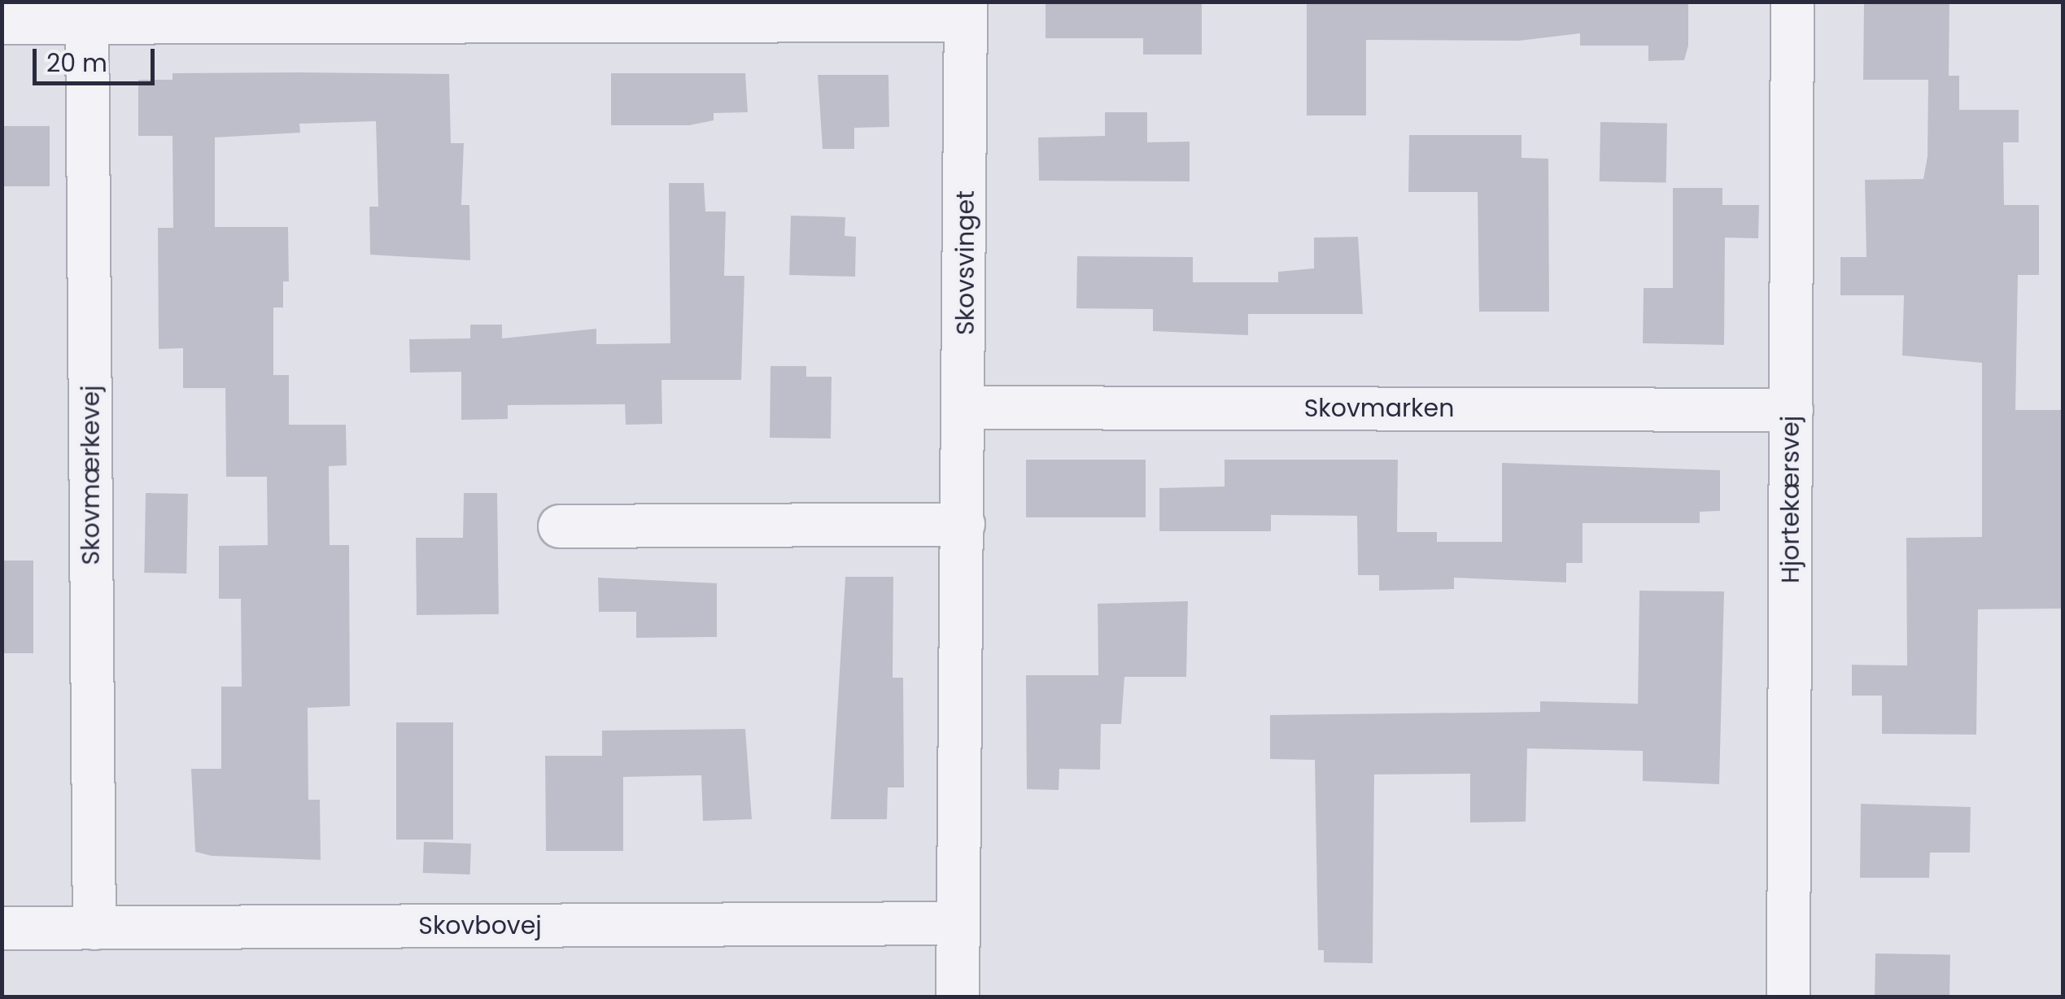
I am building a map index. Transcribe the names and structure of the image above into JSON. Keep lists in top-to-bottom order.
{
  "streets": {
    "street": [
      "Skovsvinget",
      "Skovmarken",
      "Skovmærkevej",
      "Hjortekærsvej",
      "Skovbovej"
    ]
  },
  "crossings": [
    ["Skovsvinget", "Skovmarken"],
    ["Skovsvinget", "Skovbovej"],
    ["Skovmarken", "Hjortekærsvej"],
    ["Skovmærkevej", "Skovbovej"]
  ],
  "scale_bar": "20 m"
}
